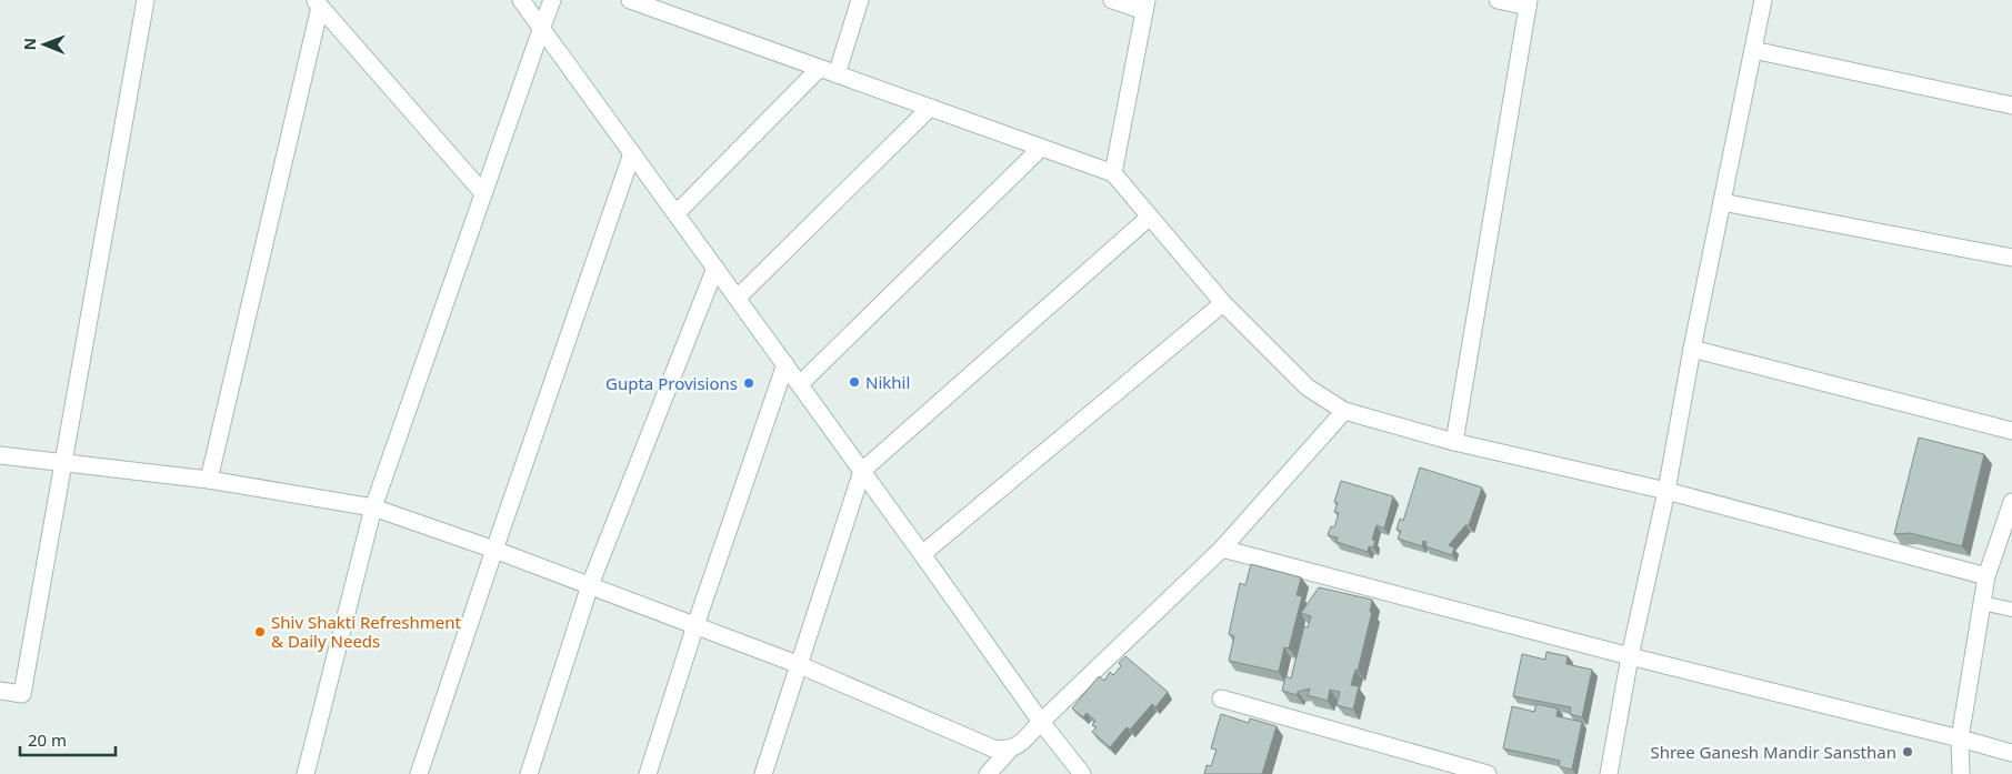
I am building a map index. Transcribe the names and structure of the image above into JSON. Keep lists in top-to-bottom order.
{
  "places": [
    "Nikhil",
    "Gupta Provisions",
    "Shiv Shakti Refreshment & Daily Needs",
    "Shree Ganesh Mandir Sansthan"
  ],
  "scale_bar": "20 m",
  "north": "left"
}
